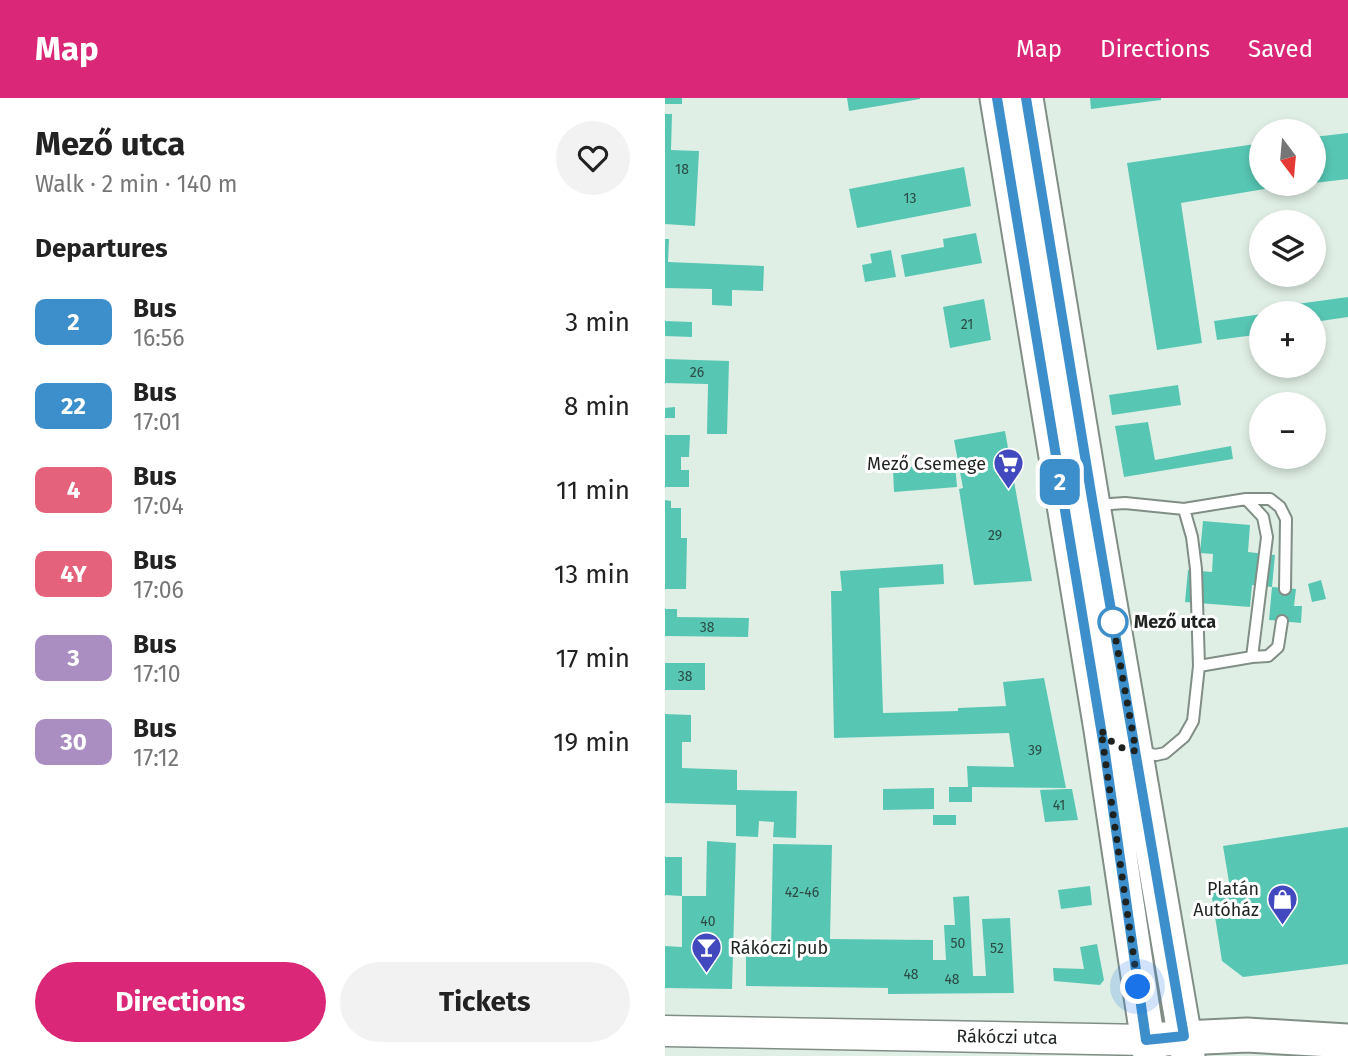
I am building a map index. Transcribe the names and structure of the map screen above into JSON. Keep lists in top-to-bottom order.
{
  "streets": {
    "main road": ["Rákóczi utca"]
  },
  "places": {
    "supermarket": ["Mező Csemege"],
    "other": ["Mező utca"],
    "shop": ["Platán Autóház"],
    "bar": ["Rákóczi pub"]
  },
  "lines": ["bus line 2"],
  "house_numbers": [
    "18",
    "13",
    "21",
    "26",
    "29",
    "38",
    "38",
    "39",
    "41",
    "42-46",
    "40",
    "50",
    "52",
    "48",
    "48"
  ],
  "north": "bottom",
  "page": {
    "header": "Map",
    "nav": ["Map", "Directions", "Saved"],
    "heading": [
      ["Mező utca", "Walk · 2 min · 140 m"],
      "Departures"
    ],
    "on_map": "2",
    "map_buttons": ["+", "−"],
    "list": [
      {
        "mark": "2",
        "name": "Bus",
        "note": "16:56",
        "value": "3 min"
      },
      {
        "mark": "22",
        "name": "Bus",
        "note": "17:01",
        "value": "8 min"
      },
      {
        "mark": "4",
        "name": "Bus",
        "note": "17:04",
        "value": "11 min"
      },
      {
        "mark": "4Y",
        "name": "Bus",
        "note": "17:06",
        "value": "13 min"
      },
      {
        "mark": "3",
        "name": "Bus",
        "note": "17:10",
        "value": "17 min"
      },
      {
        "mark": "30",
        "name": "Bus",
        "note": "17:12",
        "value": "19 min"
      }
    ],
    "buttons": ["Directions", "Tickets"]
  }
}
